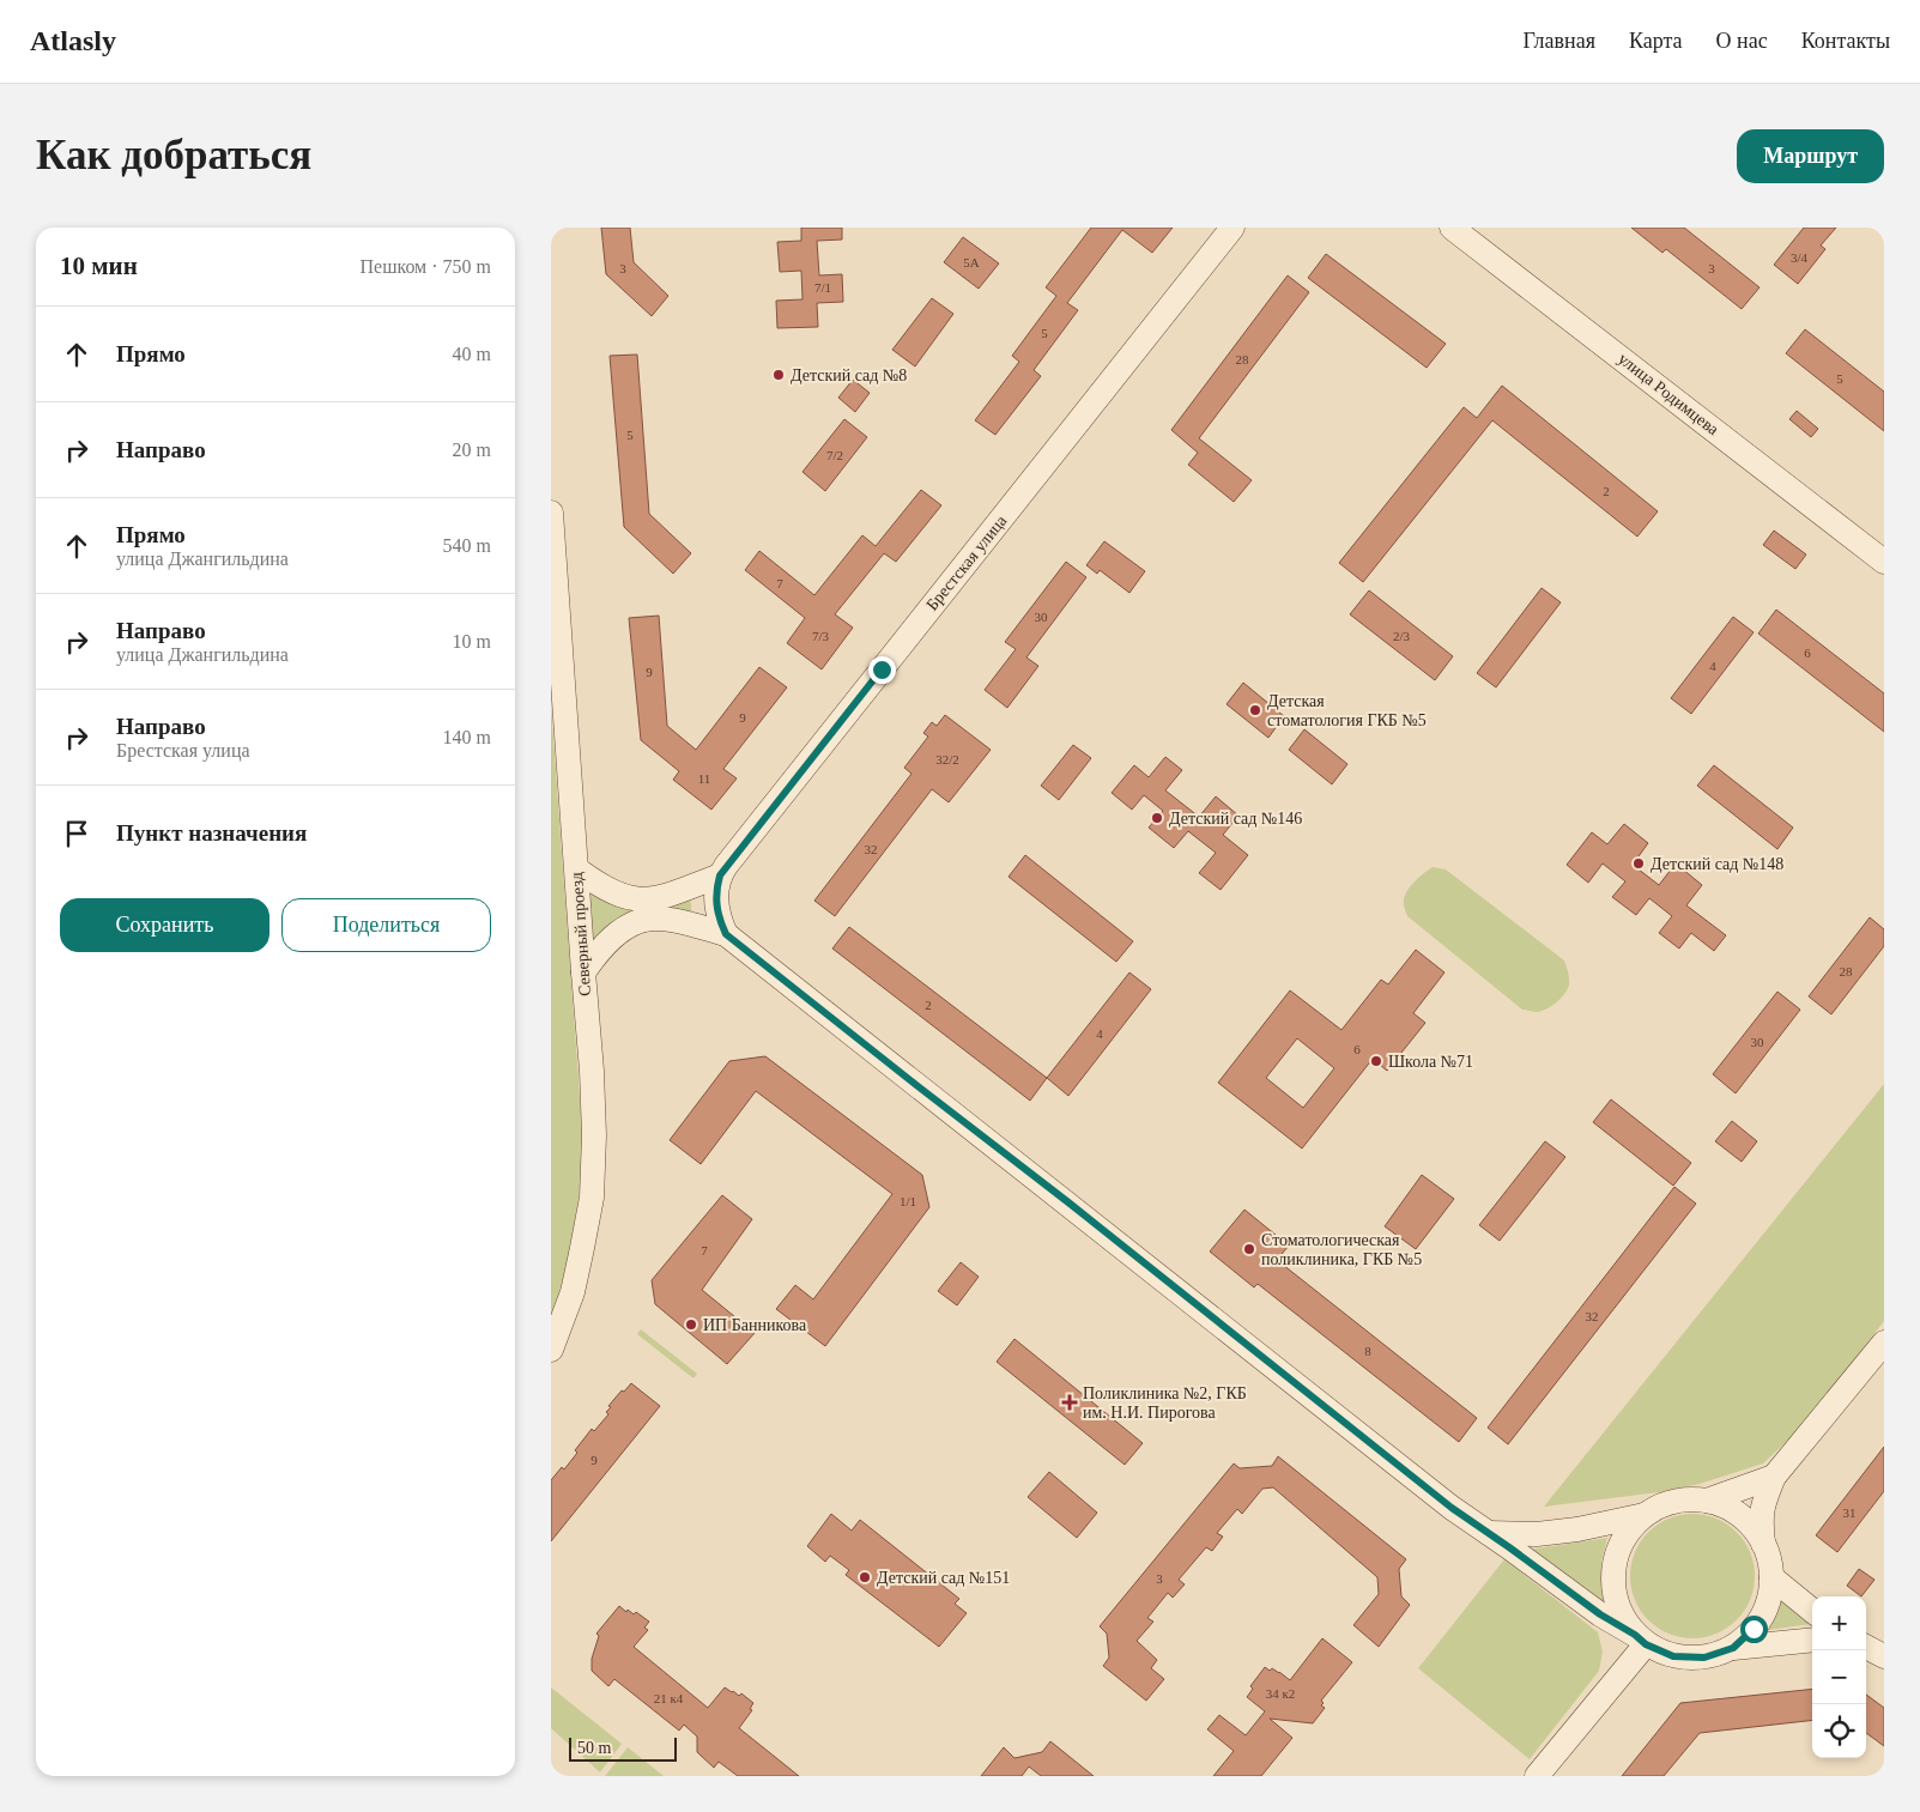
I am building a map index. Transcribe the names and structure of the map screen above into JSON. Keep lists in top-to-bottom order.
{
  "streets": {
    "main road": ["улица Родимцева", "Брестская улица", "Северный проезд"]
  },
  "places": {
    "other": [
      "Детский сад №8",
      "Детская стоматология ГКБ №5",
      "Детский сад №146",
      "Детский сад №148",
      "Школа №71",
      "Стоматологическая поликлиника, ГКБ №5",
      "ИП Банникова",
      "Детский сад №151"
    ],
    "health": ["Поликлиника №2, ГКБ им. Н.И. Пирогова"]
  },
  "house_numbers": [
    "3/4",
    "5А",
    "3",
    "3",
    "7/1",
    "5",
    "28",
    "5",
    "5",
    "7/2",
    "2",
    "7",
    "30",
    "7/3",
    "2/3",
    "6",
    "4",
    "9",
    "9",
    "32/2",
    "11",
    "32",
    "28",
    "2",
    "4",
    "30",
    "6",
    "1/1",
    "7",
    "32",
    "8",
    "9",
    "31",
    "3",
    "34 к2",
    "21 к4"
  ],
  "scale_bar": "50 m",
  "page": {
    "header": "Atlasly",
    "nav": [
      "Главная",
      "Карта",
      "О нас",
      "Контакты"
    ],
    "buttons": [
      "Маршрут",
      ["Сохранить", "Поделиться"]
    ],
    "title": "Как добраться",
    "heading": ["10 мин", "Пешком · 750 m"],
    "list": [
      ["Прямо", "40 m"],
      ["Направо", "20 m"],
      ["Прямо", "улица Джангильдина", "540 m"],
      ["Направо", "улица Джангильдина", "10 m"],
      ["Направо", "Брестская улица", "140 m"],
      "Пункт назначения"
    ],
    "map_buttons": ["+", "−"],
    "scale": "50 m"
  }
}
